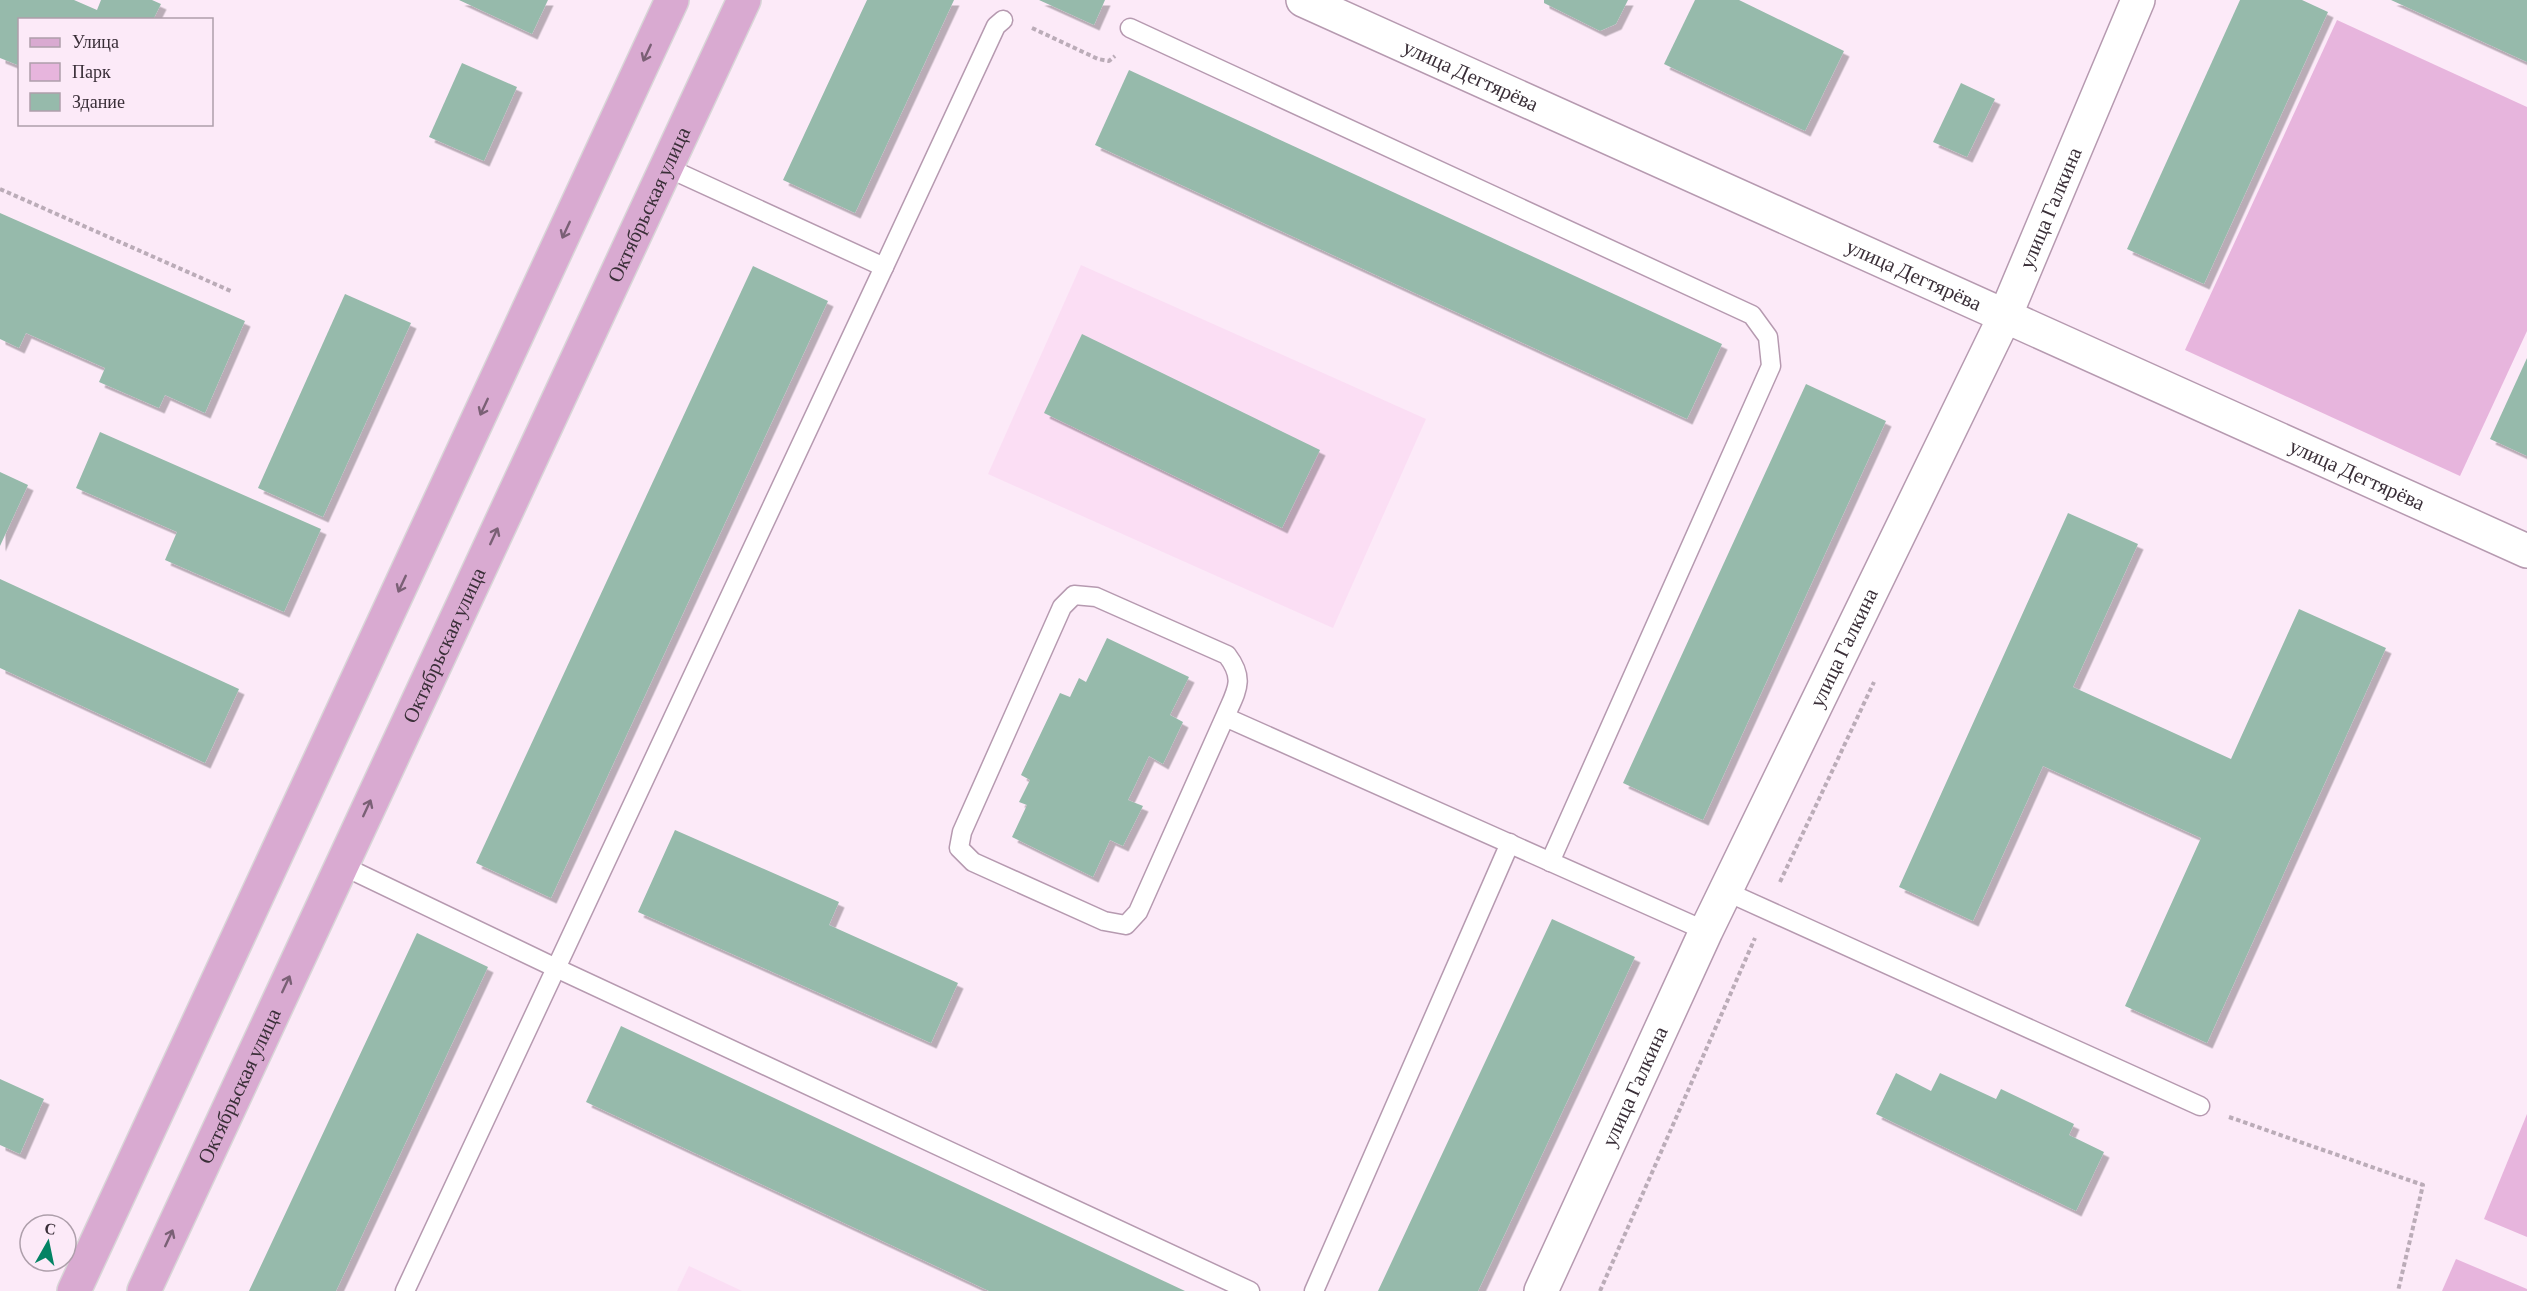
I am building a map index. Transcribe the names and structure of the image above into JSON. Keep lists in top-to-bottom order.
{
  "streets": {
    "main road": ["Октябрьская улица"],
    "street": ["улица Дегтярёва", "улица Галкина"]
  },
  "crossings": [
    ["улица Дегтярёва", "улица Галкина"]
  ],
  "legend": ["Улица", "Парк", "Здание"],
  "north": "top"
}
